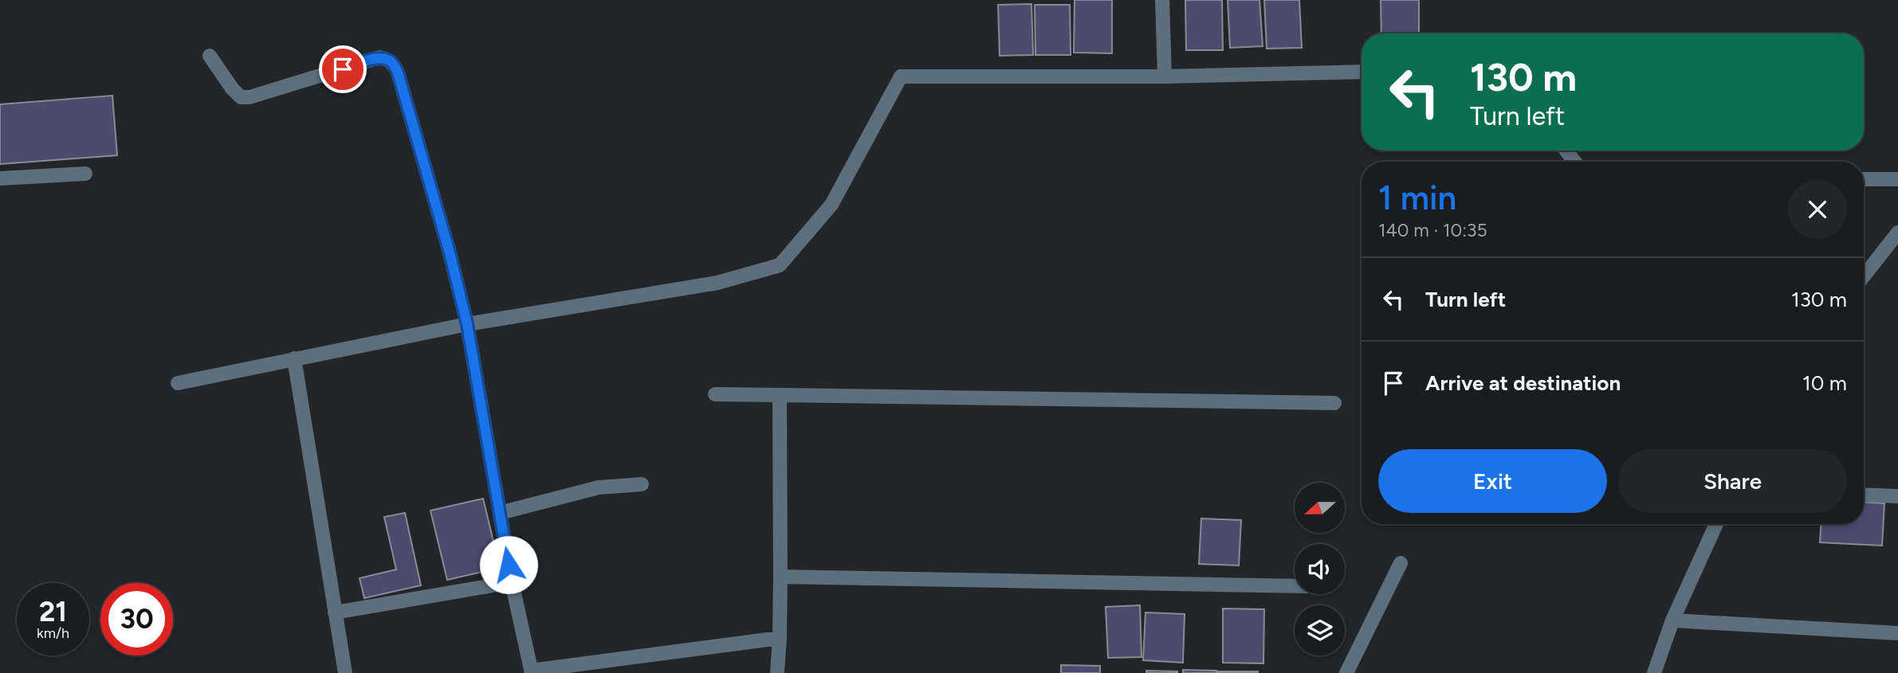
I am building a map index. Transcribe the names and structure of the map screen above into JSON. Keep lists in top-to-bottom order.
{
  "north": "left",
  "page": {
    "turn": ["130 m", "Turn left"],
    "heading": ["1 min", "140 m · 10:35"],
    "list": [
      {
        "name": "Turn left",
        "value": "130 m"
      },
      {
        "name": "Arrive at destination",
        "value": "10 m"
      }
    ],
    "buttons": ["Exit", "Share"],
    "speed": "21 km/h",
    "limit": "30"
  }
}
